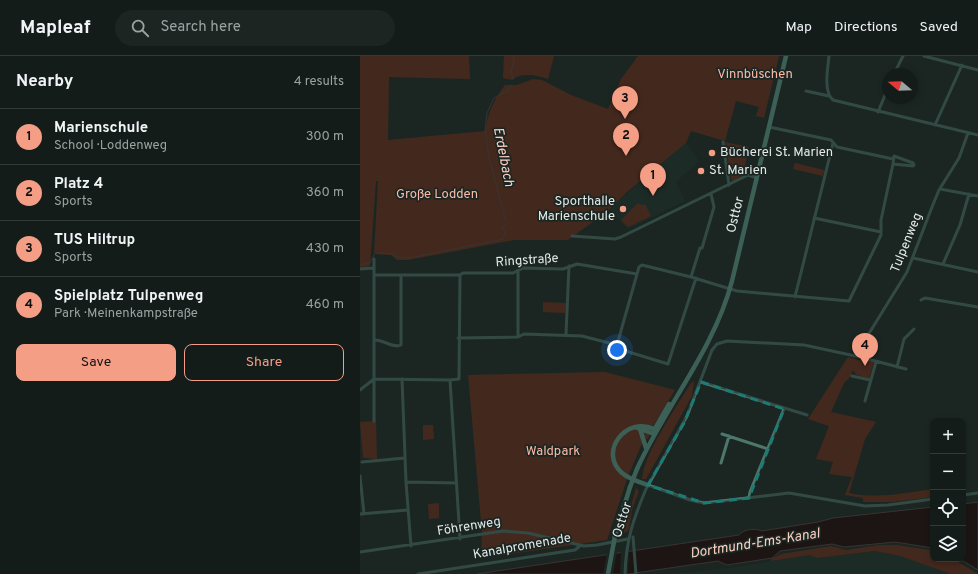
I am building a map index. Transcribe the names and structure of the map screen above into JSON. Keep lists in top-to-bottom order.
{
  "streets": {
    "main road": ["Osttor"],
    "street": [
      "Tulpenweg",
      "Ringstraße",
      "Föhrenweg",
      "Kanalpromenade"
    ]
  },
  "crossings": [
    ["Osttor", "Tulpenweg"],
    ["Osttor", "Kanalpromenade"],
    ["Föhrenweg", "Kanalpromenade"]
  ],
  "water": ["Erdelbach", "Dortmund-Ems-Kanal"],
  "parks": ["Vinnbüschen", "Große Lodden", "Waldpark"],
  "places": ["Bücherei St. Marien", "St. Marien", "Sporthalle Marienschule"],
  "north": "left",
  "page": {
    "header": "Mapleaf",
    "search": "Search here",
    "nav": ["Map", "Directions", "Saved"],
    "heading": ["Nearby", "4 results"],
    "pins": [
      "3",
      "2",
      "1",
      "4"
    ],
    "list": [
      {
        "mark": "1",
        "name": "Marienschule",
        "note": "School · Loddenweg",
        "value": "300 m"
      },
      {
        "mark": "2",
        "name": "Platz 4",
        "note": "Sports",
        "value": "360 m"
      },
      {
        "mark": "3",
        "name": "TUS Hiltrup",
        "note": "Sports",
        "value": "430 m"
      },
      {
        "mark": "4",
        "name": "Spielplatz Tulpenweg",
        "note": "Park · Meinenkampstraße",
        "value": "460 m"
      }
    ],
    "buttons": ["Save", "Share"],
    "map_buttons": ["+", "−"]
  }
}
